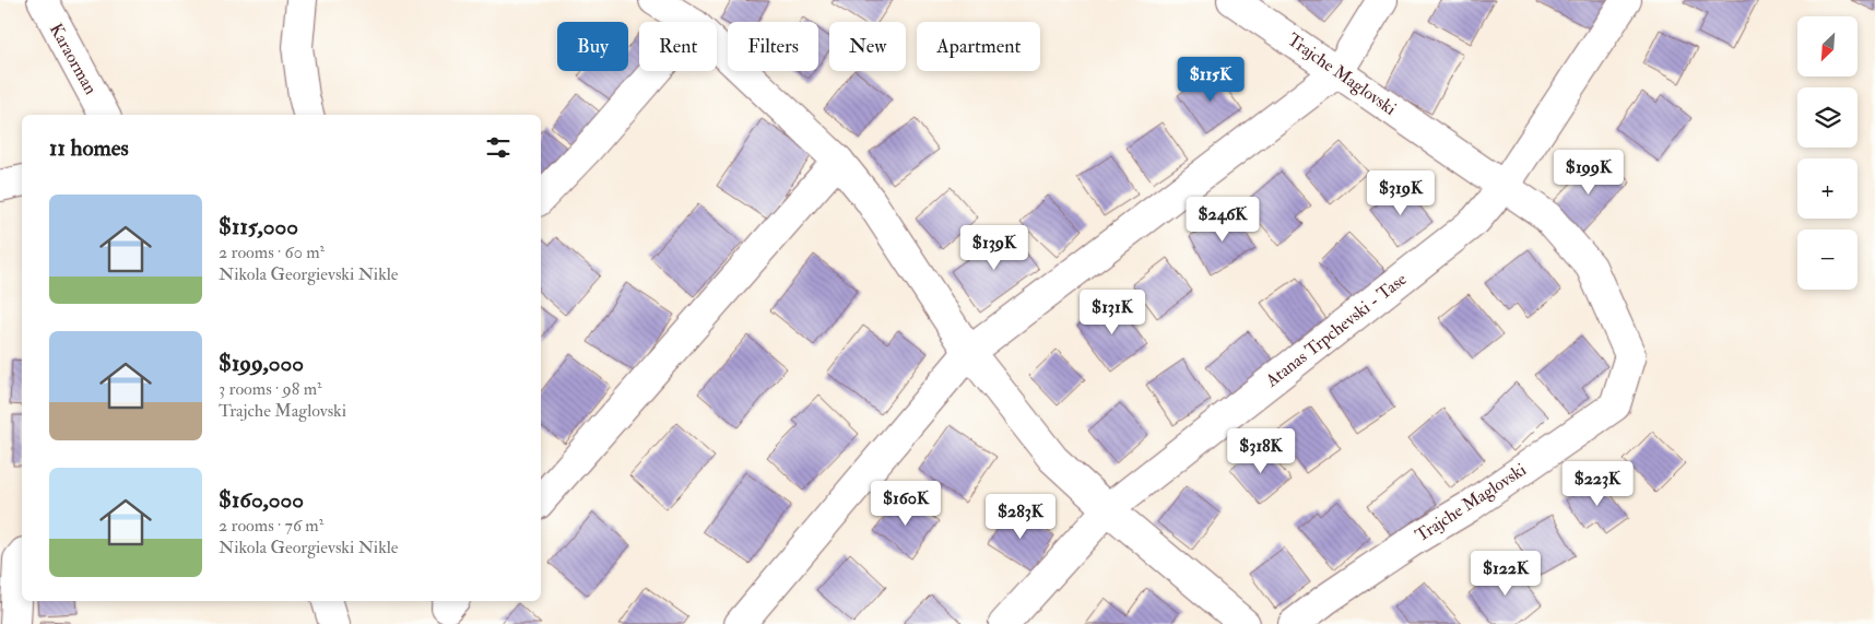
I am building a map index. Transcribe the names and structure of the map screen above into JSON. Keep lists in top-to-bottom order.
{
  "streets": {
    "street": ["Karaorman", "Trajche Maglovski", "Atanas Trpchevski - Tase"]
  },
  "crossings": [
    ["Trajche Maglovski", "Atanas Trpchevski - Tase"]
  ],
  "north": "bottom left",
  "page": {
    "map_buttons": ["+", "−"],
    "chip": [
      "Buy",
      "Rent",
      "Filters",
      "New",
      "Apartment"
    ],
    "price": [
      "$115K",
      "$199K",
      "$319K",
      "$246K",
      "$139K",
      "$131K",
      "$318K",
      "$223K",
      "$160K",
      "$283K",
      "$122K"
    ],
    "heading": "11 homes",
    "list": [
      {
        "name": "$115,000",
        "note": "2 rooms · 60 m² · Nikola Georgievski Nikle"
      },
      {
        "name": "$199,000",
        "note": "3 rooms · 98 m² · Trajche Maglovski"
      },
      {
        "name": "$160,000",
        "note": "2 rooms · 76 m² · Nikola Georgievski Nikle"
      }
    ]
  }
}
